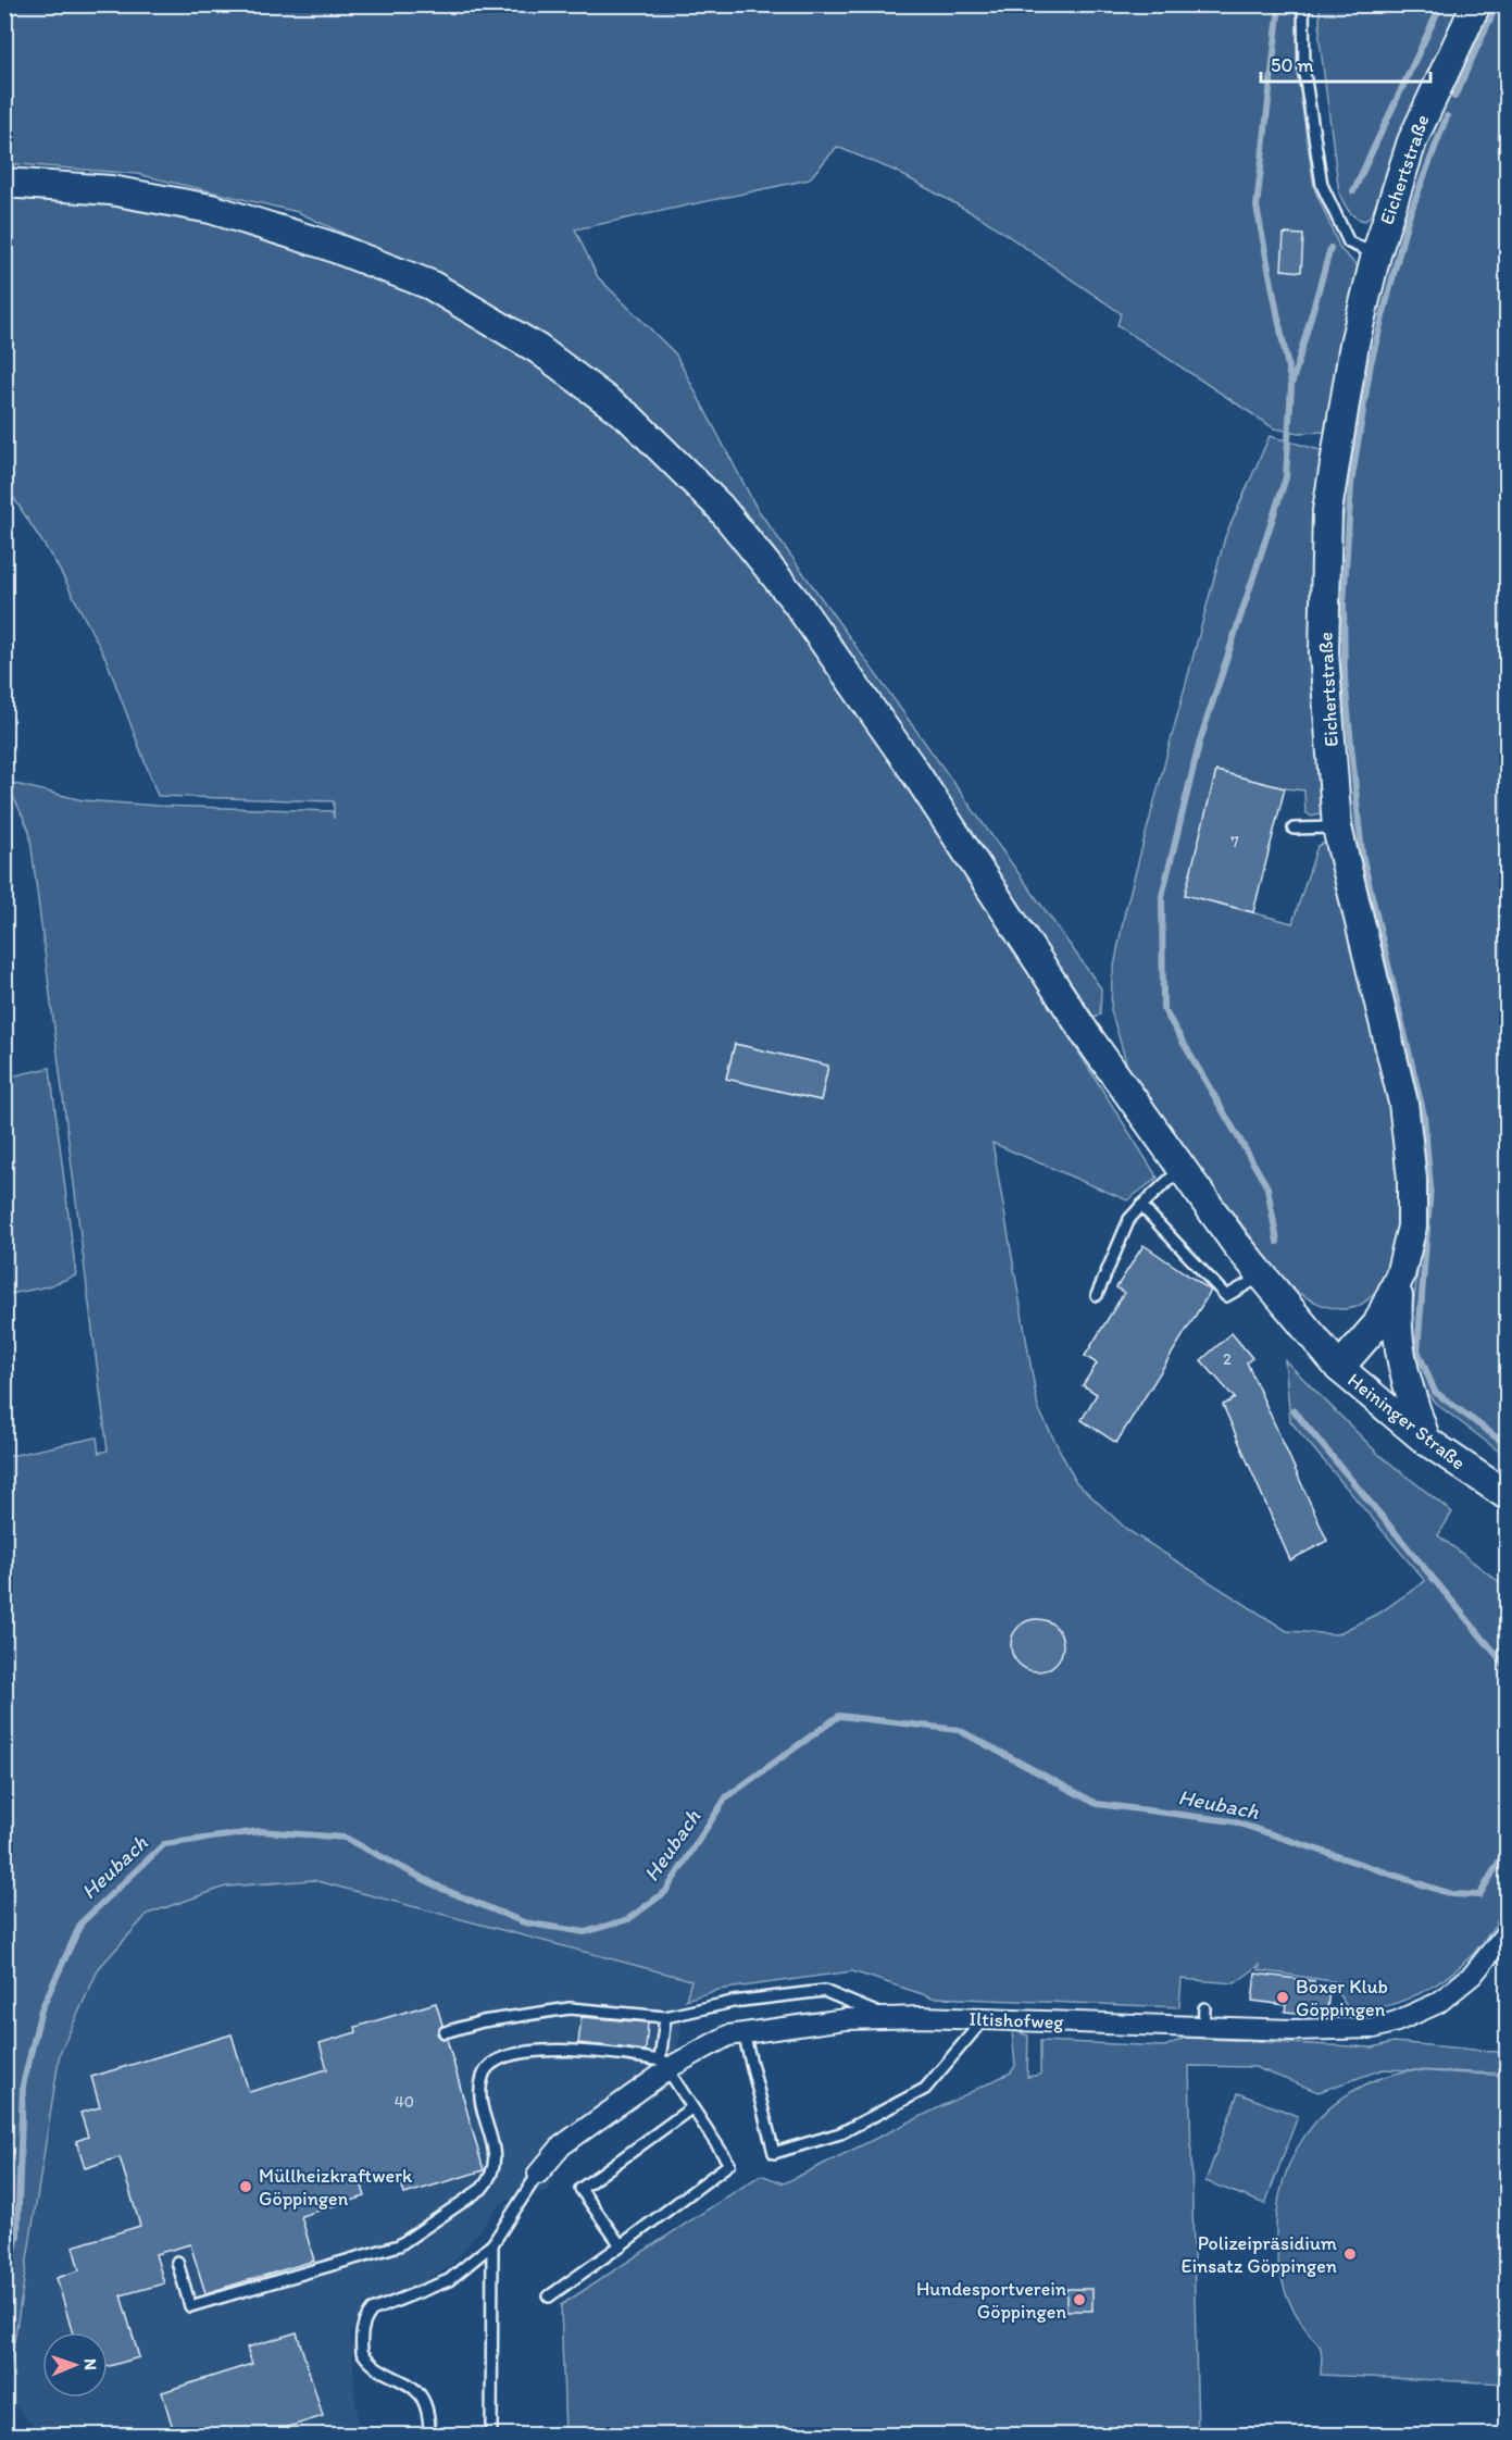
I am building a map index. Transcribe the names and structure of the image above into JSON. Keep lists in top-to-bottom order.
{
  "streets": {
    "main road": ["Eichertstraße", "Heininger Straße"],
    "street": ["Iltishofweg"]
  },
  "crossings": [
    ["Eichertstraße", "Heininger Straße"]
  ],
  "water": ["Heubach"],
  "places": [
    "Boxer Klub Göppingen",
    "Müllheizkraftwerk Göppingen",
    "Polizeipräsidium Einsatz Göppingen",
    "Hundesportverein Göppingen"
  ],
  "house_numbers": ["7", "2", "40"],
  "scale_bar": "50 m",
  "north": "right"
}
